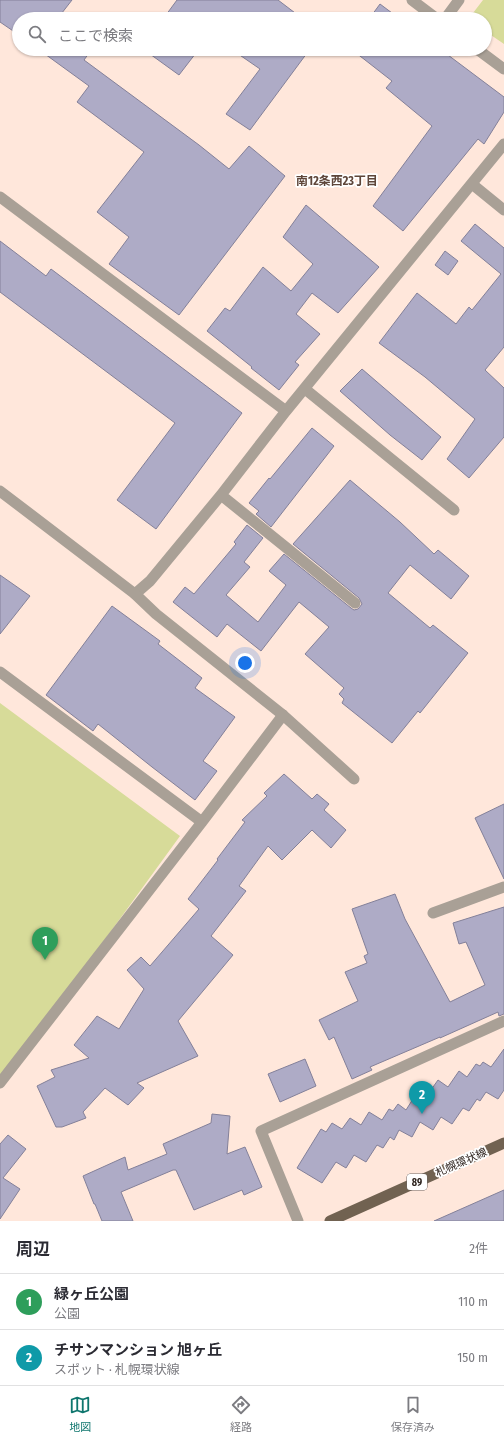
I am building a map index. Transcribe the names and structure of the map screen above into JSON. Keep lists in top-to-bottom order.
{
  "streets": {
    "main road": ["札幌環状線", "89"]
  },
  "districts": ["南12条西23丁目"],
  "page": {
    "search": "ここで検索",
    "pins": ["1", "2"],
    "heading": ["周辺", "2件"],
    "list": [
      {
        "mark": "1",
        "name": "緑ヶ丘公園",
        "note": "公園",
        "value": "110 m"
      },
      {
        "mark": "2",
        "name": "チサンマンション 旭ヶ丘",
        "note": "スポット · 札幌環状線",
        "value": "150 m"
      }
    ],
    "nav": ["地図", "経路", "保存済み"]
  }
}
